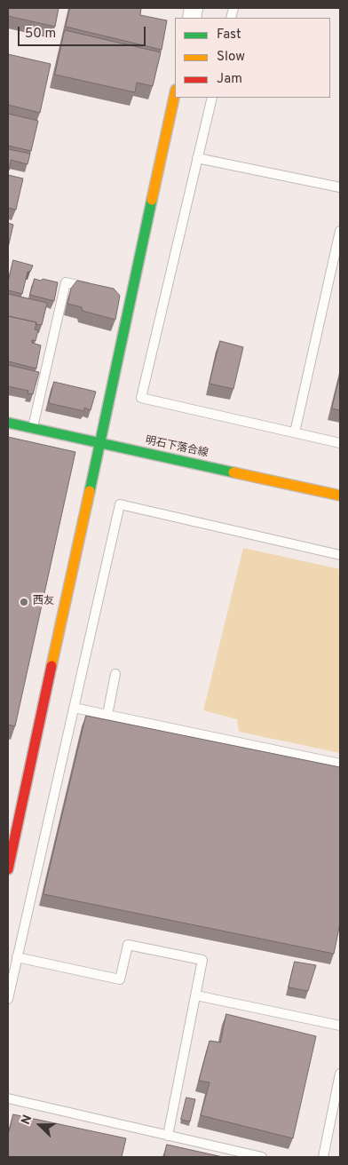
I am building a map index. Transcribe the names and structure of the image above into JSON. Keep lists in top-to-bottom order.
{
  "streets": {
    "street": ["明石下落合線"]
  },
  "places": ["西友"],
  "legend": ["Fast", "Slow", "Jam"],
  "scale_bar": "50 m",
  "north": "left"
}
